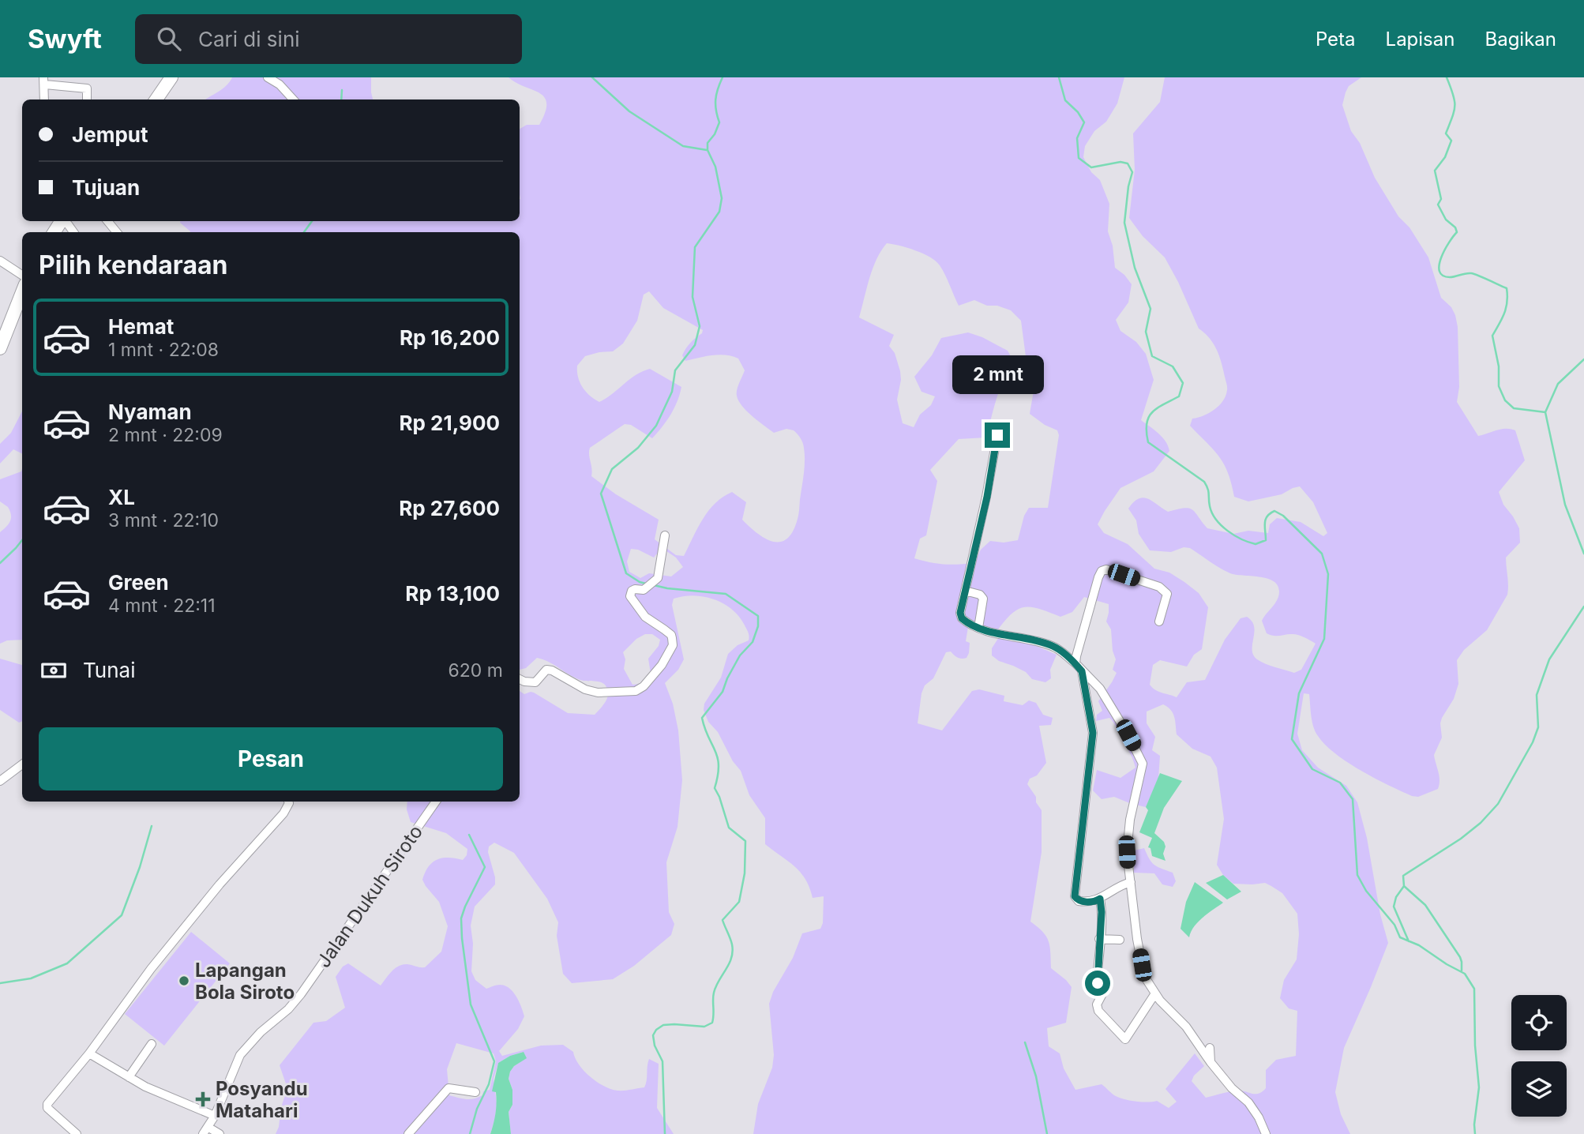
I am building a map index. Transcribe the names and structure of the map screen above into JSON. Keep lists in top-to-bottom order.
{
  "streets": {
    "street": ["Jalan Dukuh Siroto"]
  },
  "places": {
    "other": ["Lapangan Bola Siroto"],
    "health": ["Posyandu Matahari"]
  },
  "page": {
    "header": "Swyft",
    "search": "Cari di sini",
    "nav": ["Peta", "Lapisan", "Bagikan"],
    "banner": ["Jemput", "Tujuan"],
    "heading": "Pilih kendaraan",
    "list": [
      {
        "name": "Hemat",
        "note": "1 mnt · 22:08",
        "value": "Rp 16,200"
      },
      {
        "name": "Nyaman",
        "note": "2 mnt · 22:09",
        "value": "Rp 21,900"
      },
      {
        "name": "XL",
        "note": "3 mnt · 22:10",
        "value": "Rp 27,600"
      },
      {
        "name": "Green",
        "note": "4 mnt · 22:11",
        "value": "Rp 13,100"
      }
    ],
    "bubble": "2 mnt",
    "pay": ["Tunai", "620 m"],
    "buttons": "Pesan"
  }
}
